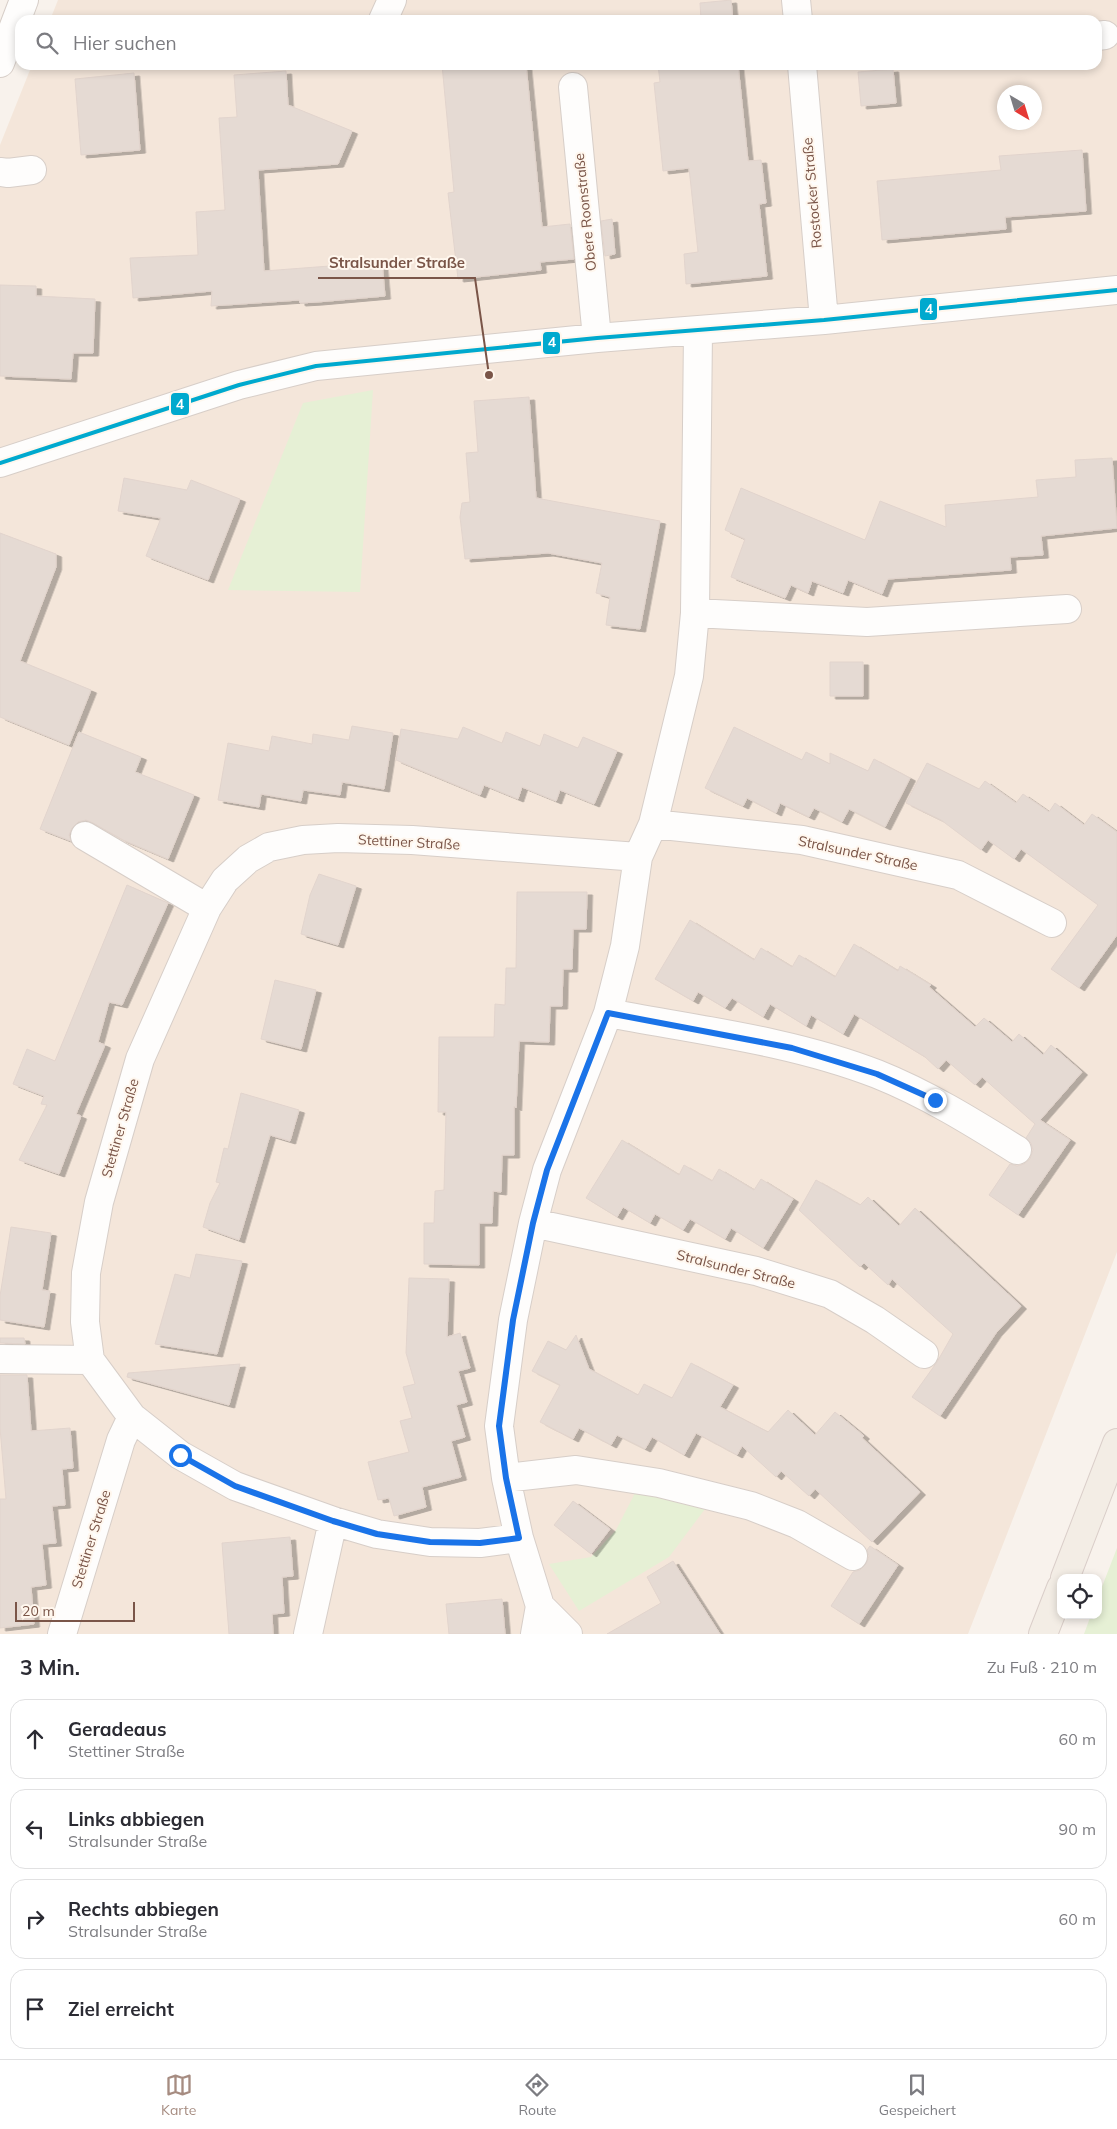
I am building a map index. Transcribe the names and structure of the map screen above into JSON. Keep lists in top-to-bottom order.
{
  "streets": {
    "street": [
      "Rostocker Straße",
      "Obere Roonstraße",
      "Stettiner Straße",
      "Stralsunder Straße"
    ]
  },
  "places": ["Stralsunder Straße"],
  "lines": ["transit line 4"],
  "scale_bar": "20 m",
  "north": "bottom right",
  "page": {
    "search": "Hier suchen",
    "scale": "20 m",
    "heading": ["3 Min.", "Zu Fuß · 210 m"],
    "list": [
      ["Geradeaus", "Stettiner Straße", "60 m"],
      ["Links abbiegen", "Stralsunder Straße", "90 m"],
      ["Rechts abbiegen", "Stralsunder Straße", "60 m"],
      "Ziel erreicht"
    ],
    "nav": ["Karte", "Route", "Gespeichert"]
  }
}
